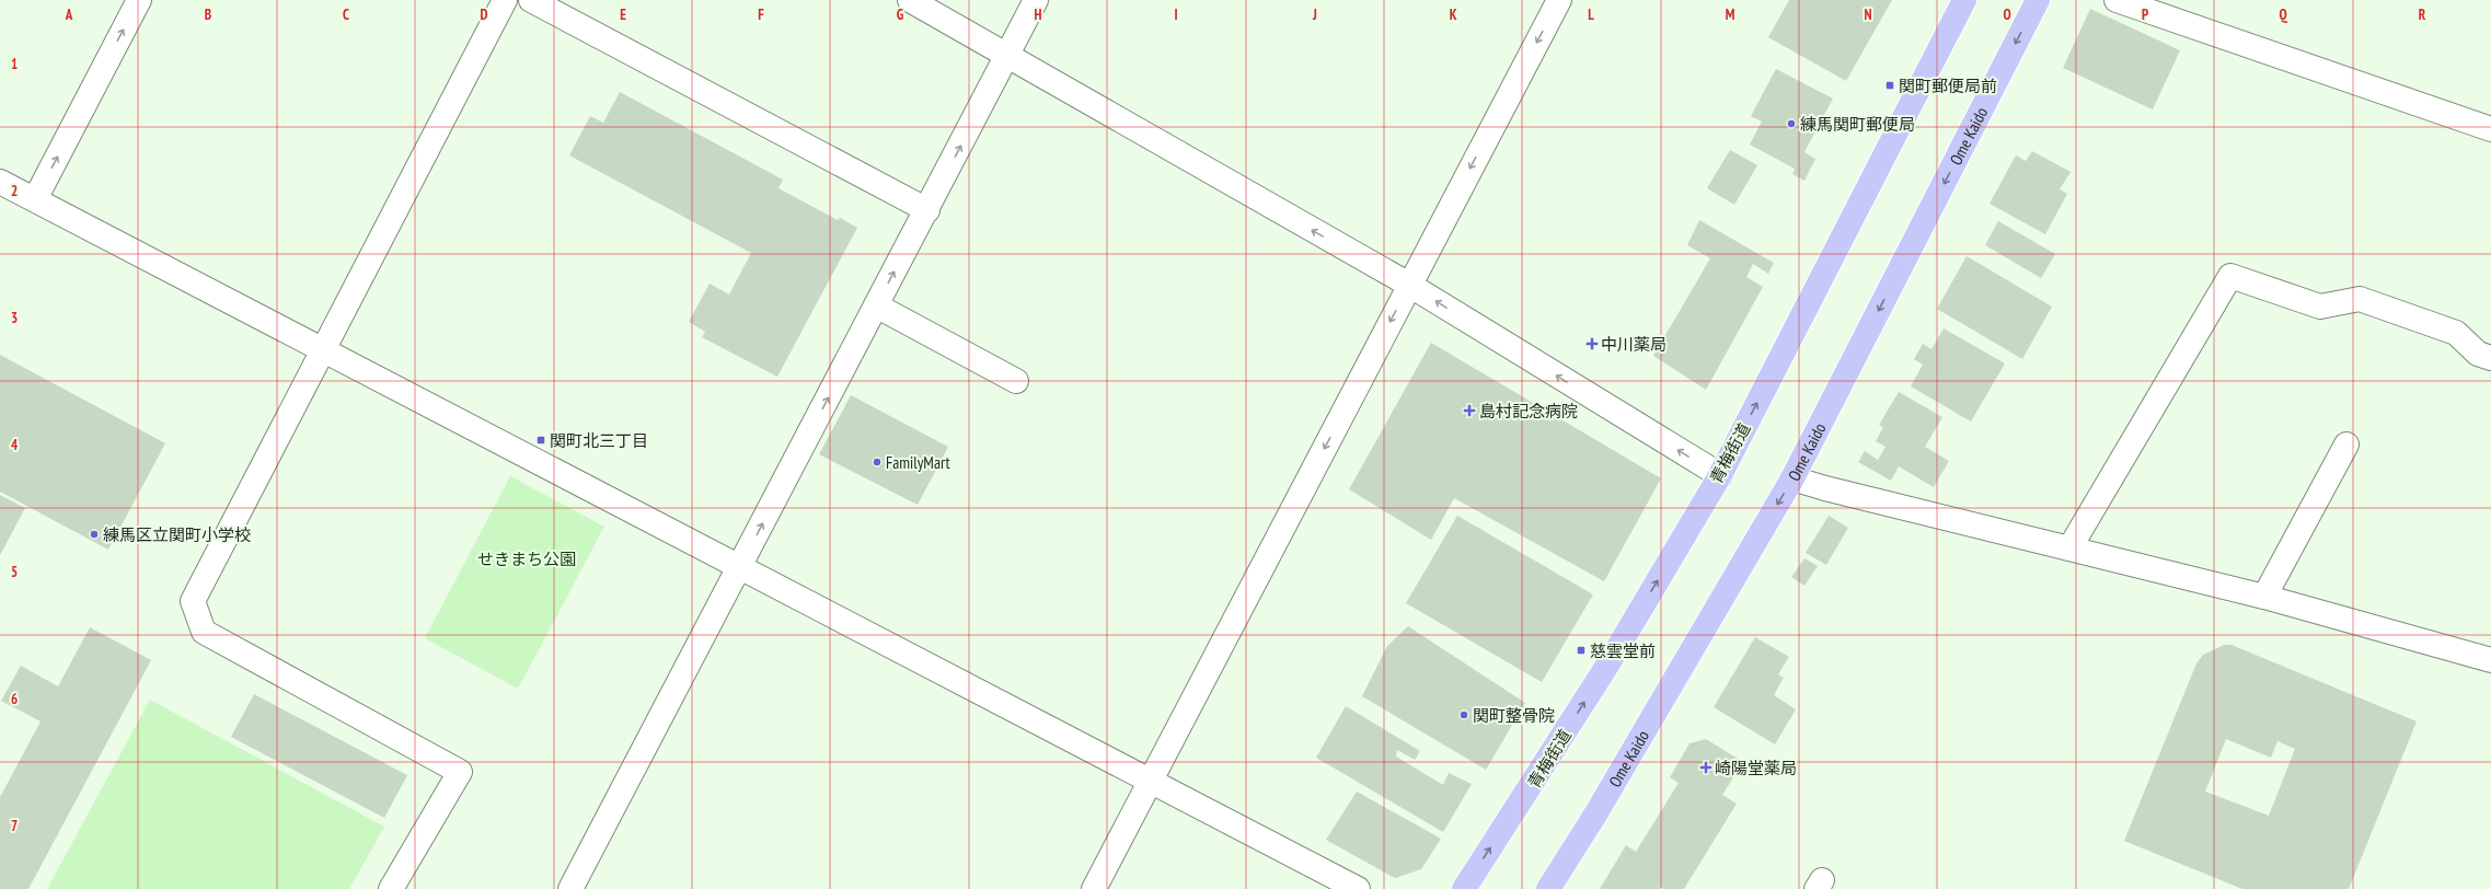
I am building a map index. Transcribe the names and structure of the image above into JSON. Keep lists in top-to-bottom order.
{
  "streets": {
    "main road": ["Ome Kaido", "青梅街道"]
  },
  "one_way": ["Ome Kaido", "青梅街道"],
  "parks": ["せきまち公園"],
  "places": {
    "transit": ["関町郵便局前", "関町北三丁目", "慈雲堂前"],
    "other": [
      "練馬関町郵便局",
      "FamilyMart",
      "練馬区立関町小学校",
      "関町整骨院"
    ],
    "health": ["中川薬局", "島村記念病院", "崎陽堂薬局"]
  },
  "grid": {
    "columns": [
      "A",
      "B",
      "C",
      "D",
      "E",
      "F",
      "G",
      "H",
      "I",
      "J",
      "K",
      "L",
      "M",
      "N",
      "O",
      "P",
      "Q",
      "R"
    ],
    "rows": [
      "1",
      "2",
      "3",
      "4",
      "5",
      "6",
      "7"
    ]
  }
}
